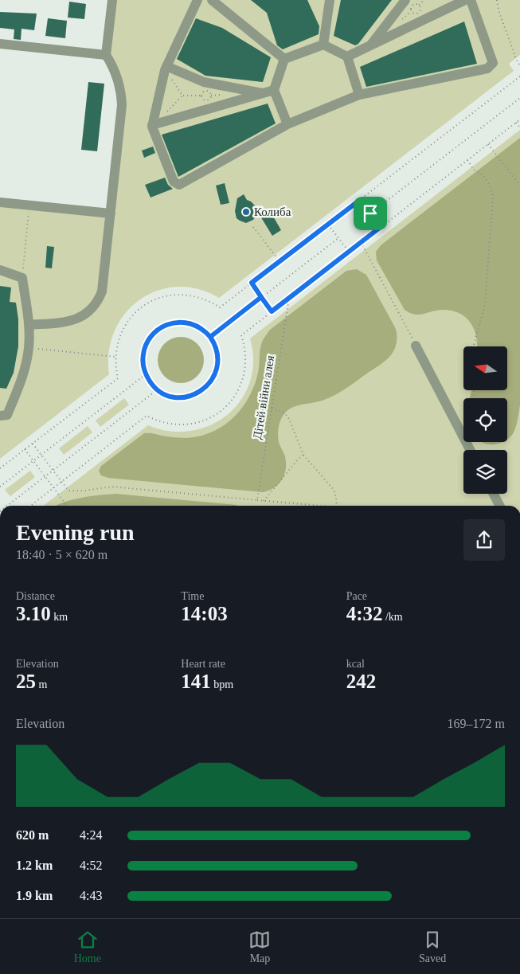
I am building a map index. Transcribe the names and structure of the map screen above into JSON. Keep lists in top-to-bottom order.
{
  "streets": {
    "path": ["Дітей війни алея"]
  },
  "places": ["Колиба"],
  "north": "left",
  "page": {
    "heading": ["Evening run", "18:40 · 5 × 620 m"],
    "stats": [
      ["Distance", "3.10 km"],
      ["Time", "14:03"],
      ["Pace", "4:32 /km"],
      ["Elevation", "25 m"],
      ["Heart rate", "141 bpm"],
      ["kcal", "242"]
    ],
    "chart": ["Elevation", "169–172 m"],
    "list": [
      {
        "name": "620 m",
        "note": "4:24"
      },
      {
        "name": "1.2 km",
        "note": "4:52"
      },
      {
        "name": "1.9 km",
        "note": "4:43"
      }
    ],
    "tabs": ["Home", "Map", "Saved"]
  }
}
